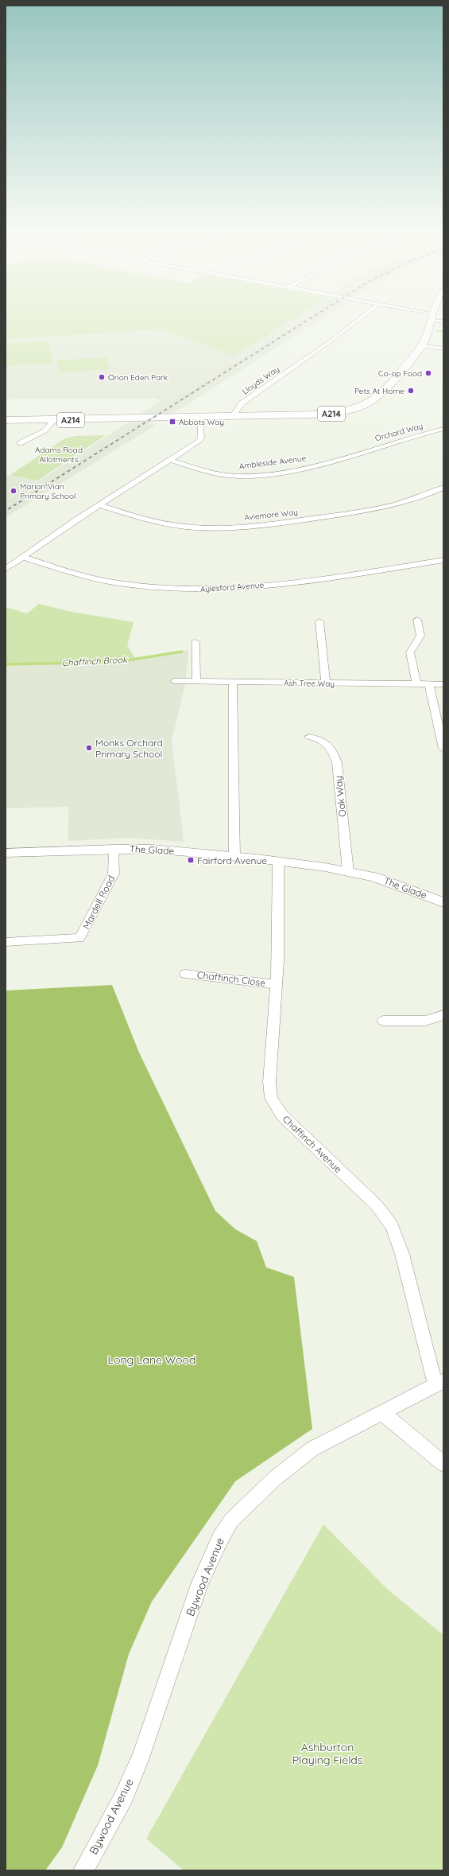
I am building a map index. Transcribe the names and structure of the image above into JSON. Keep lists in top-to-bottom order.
{
  "streets": {
    "main road": ["A214"],
    "street": [
      "Lloyds Way",
      "Orchard Way",
      "Ambleside Avenue",
      "Aviemore Way",
      "Aylesford Avenue",
      "Ash Tree Way",
      "Oak Way",
      "The Glade",
      "Mardell Road",
      "Chaffinch Close",
      "Chaffinch Avenue",
      "Bywood Avenue"
    ]
  },
  "crossings": [
    ["Lloyds Way", "A214"],
    ["Orchard Way", "Ambleside Avenue"],
    ["Oak Way", "The Glade"],
    ["The Glade", "Mardell Road"],
    ["The Glade", "Chaffinch Avenue"],
    ["Chaffinch Close", "Chaffinch Avenue"],
    ["Chaffinch Avenue", "Bywood Avenue"]
  ],
  "water": ["Chaffinch Brook"],
  "parks": ["Adams Road Allotments", "Long Lane Wood", "Ashburton Playing Fields"],
  "places": {
    "other": [
      "Co-op Food",
      "Orion Eden Park",
      "Pets At Home",
      "Marian Vian Primary School",
      "Monks Orchard Primary School"
    ],
    "transit": ["Abbots Way", "Fairford Avenue"]
  }
}
